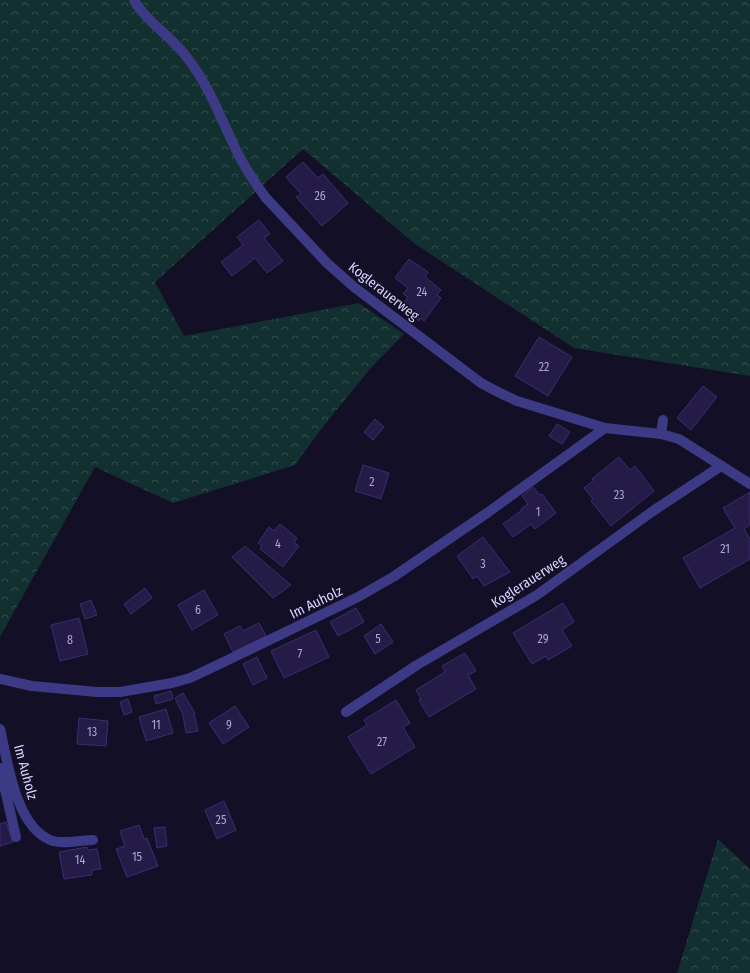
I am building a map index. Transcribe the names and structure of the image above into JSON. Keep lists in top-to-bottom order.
{
  "streets": {
    "street": ["Koglerauerweg", "Im Auholz"]
  },
  "crossings": [
    ["Koglerauerweg", "Im Auholz"]
  ],
  "house_numbers": [
    "26",
    "24",
    "22",
    "2",
    "23",
    "1",
    "4",
    "21",
    "3",
    "6",
    "5",
    "29",
    "8",
    "7",
    "11",
    "9",
    "13",
    "27",
    "25",
    "15",
    "14"
  ]
}
